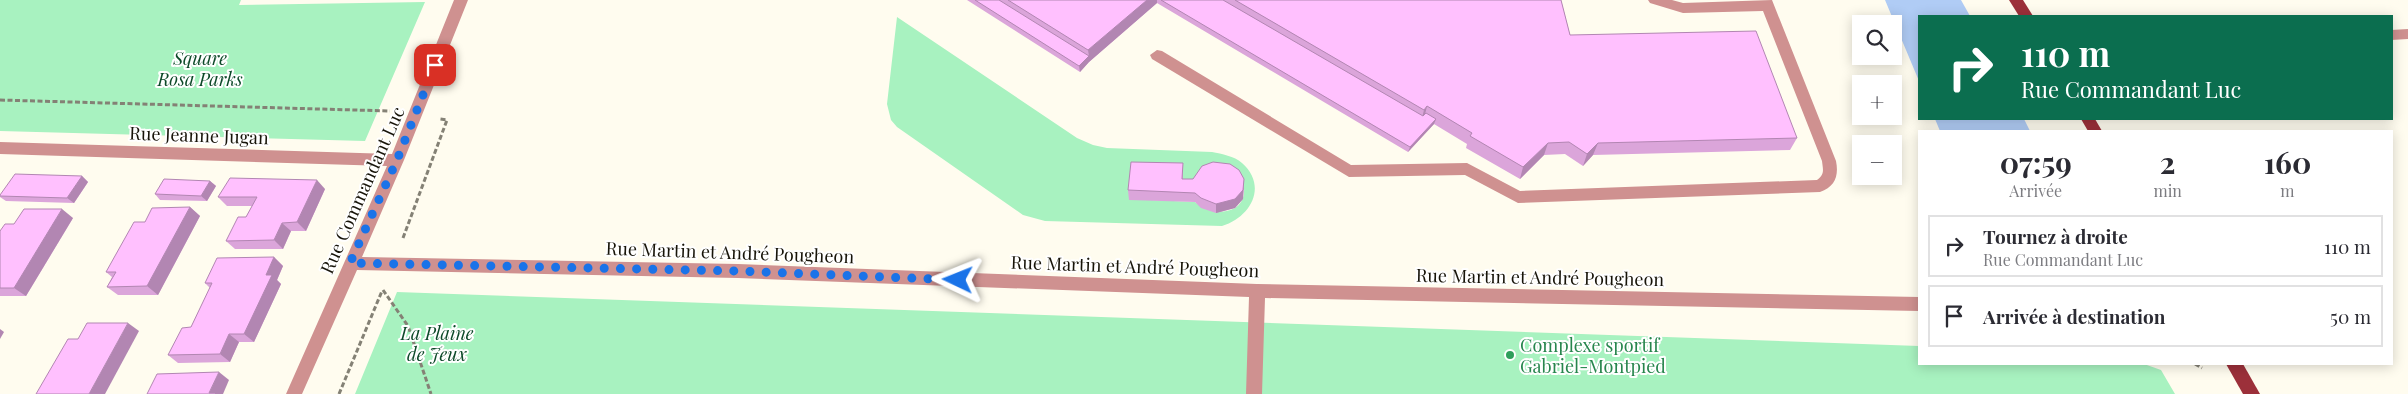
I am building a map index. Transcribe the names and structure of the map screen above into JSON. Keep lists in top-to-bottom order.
{
  "streets": {
    "street": ["Rue Jeanne Jugan", "Rue Commandant Luc", "Rue Martin et André Pougheon"]
  },
  "crossings": [
    ["Rue Jeanne Jugan", "Rue Commandant Luc"],
    ["Rue Commandant Luc", "Rue Martin et André Pougheon"]
  ],
  "parks": ["Square Rosa Parks", "La Plaine de Jeux"],
  "places": ["Complexe sportif Gabriel-Montpied"],
  "page": {
    "map_buttons": ["+", "−"],
    "turn": ["110 m", "Rue Commandant Luc"],
    "eta": [
      "07:59",
      "Arrivée",
      "2",
      "min",
      "160",
      "m"
    ],
    "list": [
      {
        "name": "Tournez à droite",
        "note": "Rue Commandant Luc",
        "value": "110 m"
      },
      {
        "name": "Arrivée à destination",
        "value": "50 m"
      }
    ]
  }
}
